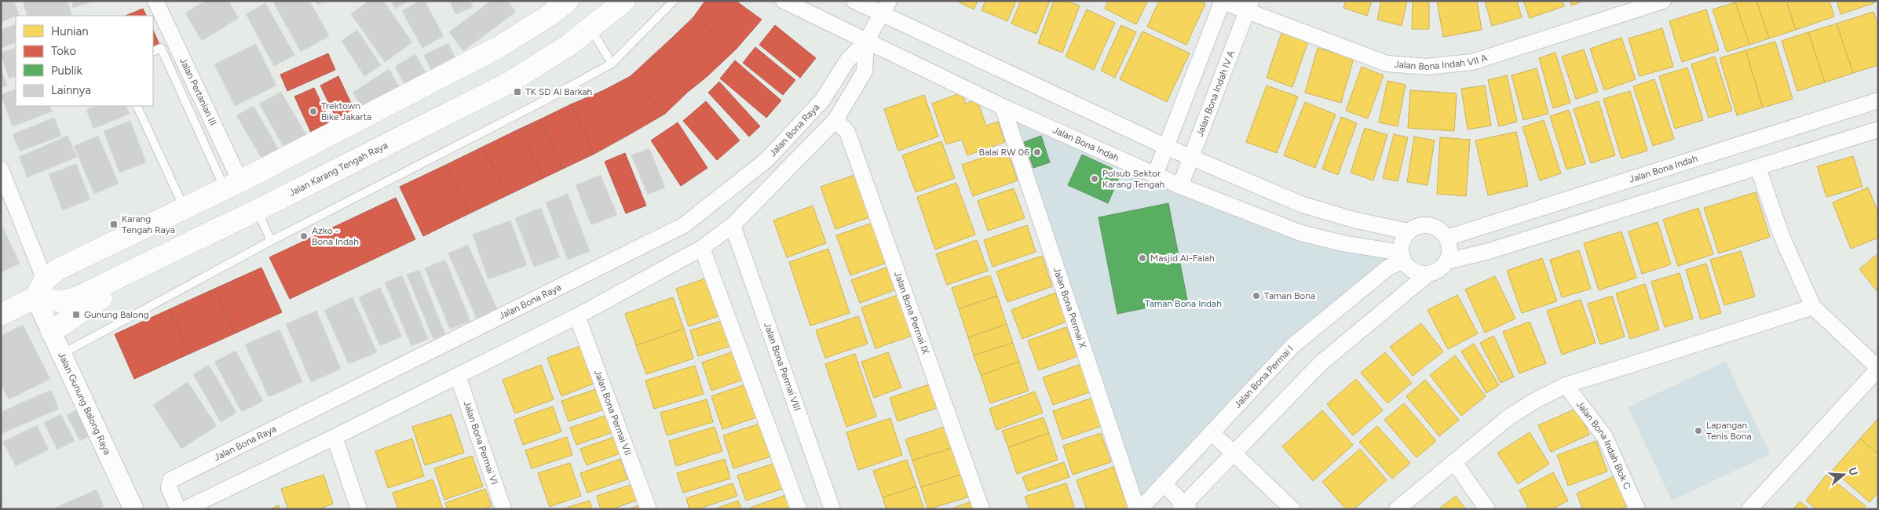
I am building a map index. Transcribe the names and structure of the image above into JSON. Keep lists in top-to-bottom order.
{
  "streets": {
    "main road": ["Jalan Karang Tengah Raya"],
    "street": [
      "Jalan Bona Indah VII A",
      "Jalan Pertanian III",
      "Jalan Bona Indah IV A",
      "Jalan Bona Raya",
      "Jalan Bona Indah",
      "Jalan Bona Permai X",
      "Jalan Bona Permai IX",
      "Jalan Bona Permai VIII",
      "Jalan Bona Permai I",
      "Jalan Gunung Balong Raya",
      "Jalan Bona Permai VII",
      "Jalan Bona Permai VI",
      "Jalan Bona Indah Blok C"
    ]
  },
  "crossings": [
    ["Jalan Bona Indah VII A", "Jalan Bona Indah IV A"],
    ["Jalan Bona Indah IV A", "Jalan Bona Indah"],
    ["Jalan Bona Raya", "Jalan Bona Indah"],
    ["Jalan Bona Raya", "Jalan Bona Permai IX"],
    ["Jalan Bona Raya", "Jalan Bona Permai VIII"],
    ["Jalan Bona Raya", "Jalan Bona Permai VII"],
    ["Jalan Bona Raya", "Jalan Bona Permai VI"],
    ["Jalan Bona Indah", "Jalan Bona Permai X"],
    ["Jalan Bona Indah", "Jalan Bona Permai I"],
    ["Jalan Karang Tengah Raya", "Jalan Gunung Balong Raya"],
    ["Jalan Bona Permai X", "Jalan Bona Permai I"]
  ],
  "parks": ["Taman Bona Indah"],
  "places": {
    "transit": ["TK SD Al Barkah", "Karang Tengah Raya", "Gunung Balong"],
    "other": [
      "Trektown Bike Jakarta",
      "Balai RW 06",
      "Polsub Sektor Karang Tengah",
      "Azko - Bona Indah",
      "Masjid Al-Falah",
      "Taman Bona",
      "Lapangan Tenis Bona"
    ]
  },
  "legend": [
    "Hunian",
    "Toko",
    "Publik",
    "Lainnya"
  ],
  "north": "right"
}
